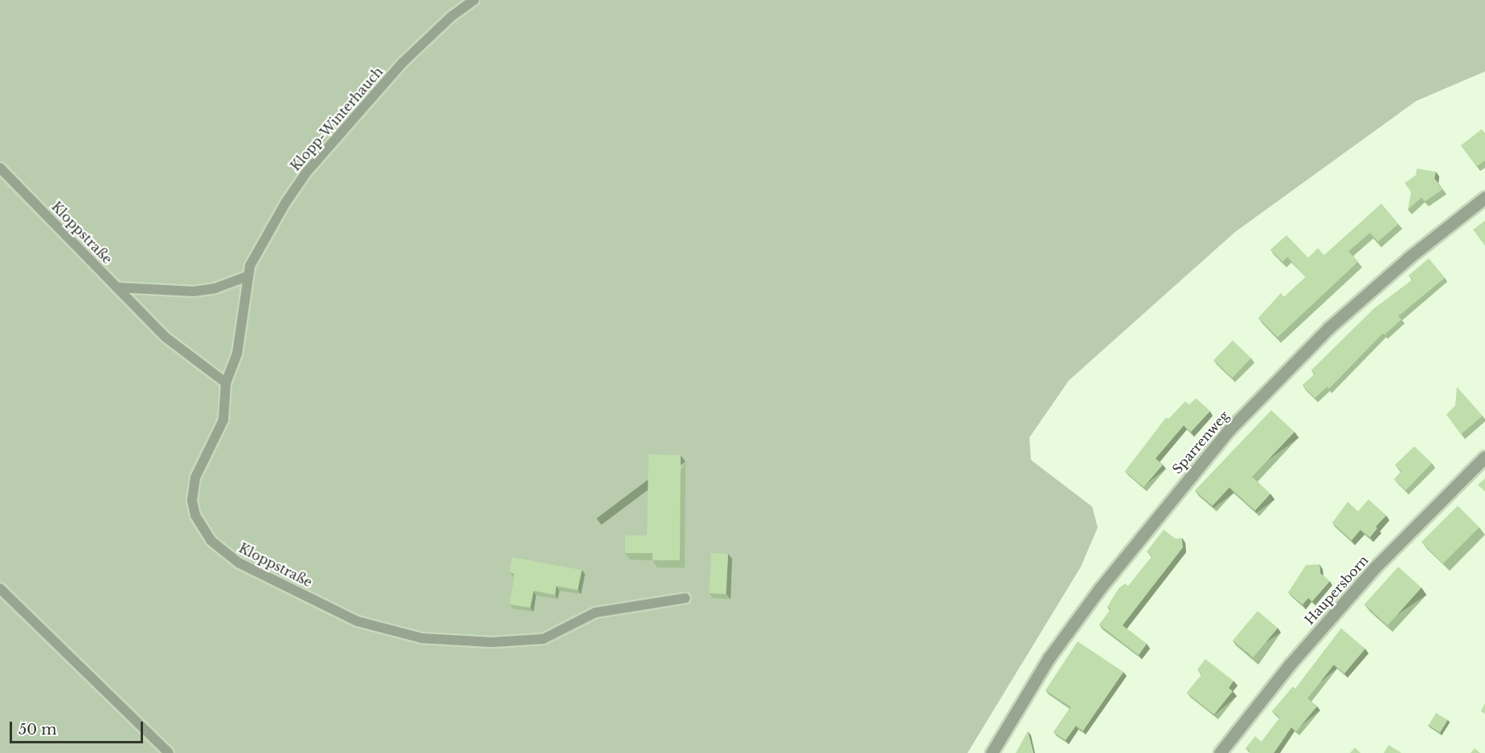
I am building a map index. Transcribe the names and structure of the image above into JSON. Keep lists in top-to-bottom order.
{
  "streets": {
    "street": ["Sparrenweg", "Haupersborn"],
    "lane": ["Klopp-Winterhauch", "Kloppstraße"]
  },
  "crossings": [
    ["Klopp-Winterhauch", "Kloppstraße"]
  ],
  "scale_bar": "50 m"
}
